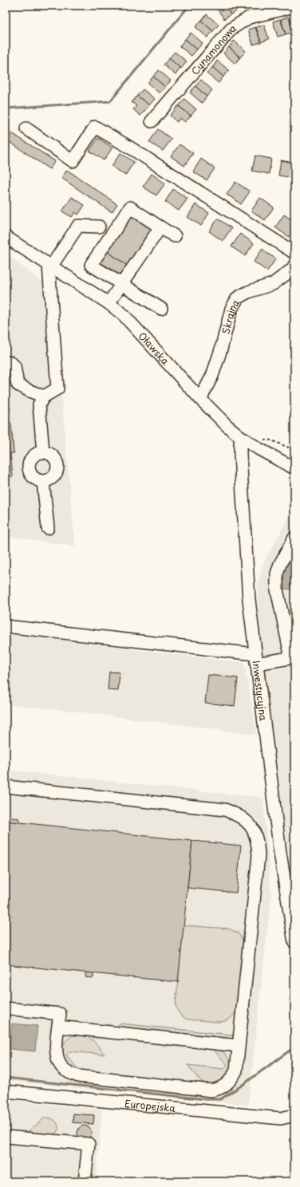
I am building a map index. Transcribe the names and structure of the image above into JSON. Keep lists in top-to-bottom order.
{
  "streets": {
    "street": [
      "Cynamonowa",
      "Skrajna",
      "Oławska",
      "Inwestycyjna",
      "Europejska"
    ]
  },
  "crossings": [
    ["Skrajna", "Oławska"],
    ["Oławska", "Inwestycyjna"]
  ]
}
